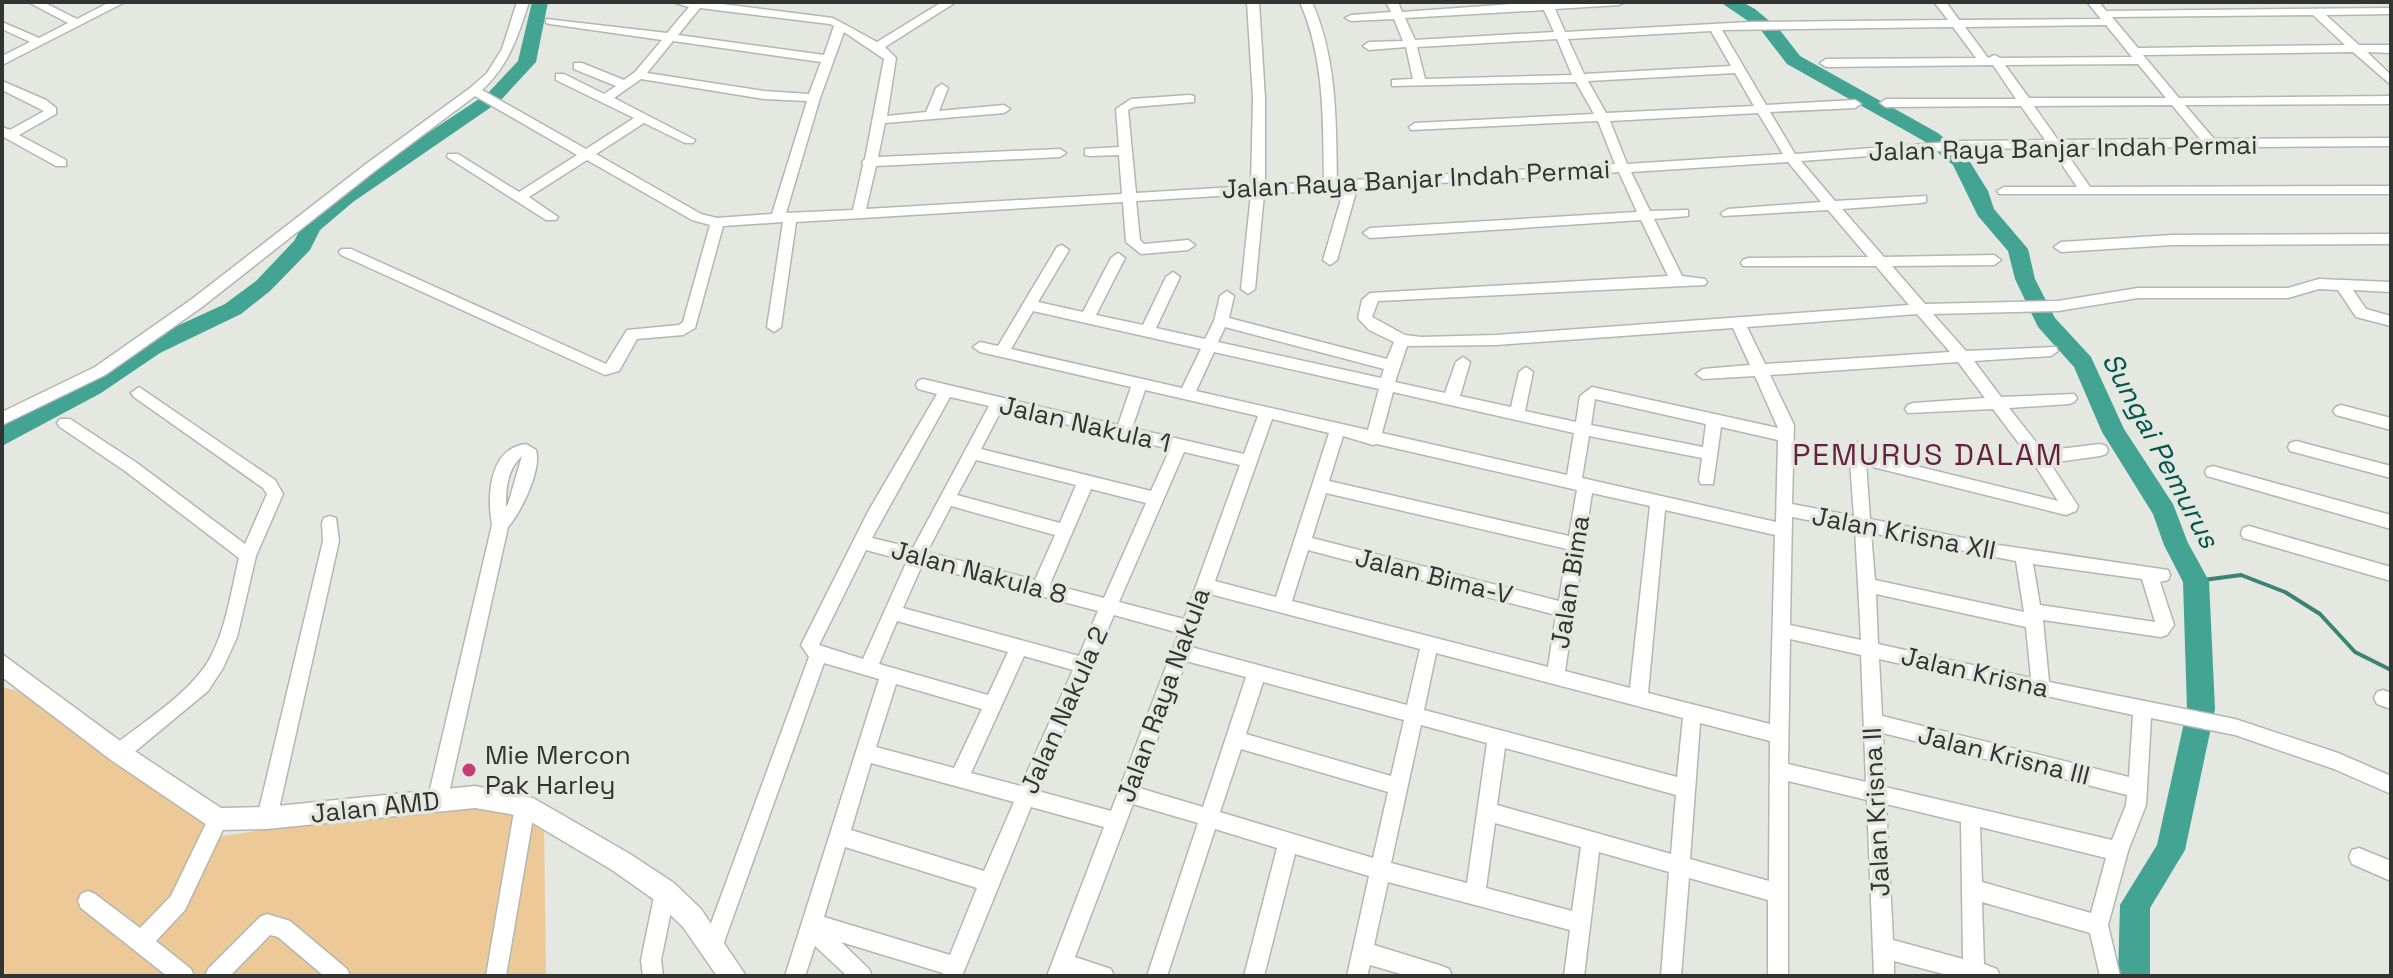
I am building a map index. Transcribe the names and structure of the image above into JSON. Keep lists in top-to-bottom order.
{
  "streets": {
    "street": [
      "Jalan Raya Banjar Indah Permai",
      "Jalan Nakula 1",
      "Jalan Krisna XII",
      "Jalan Nakula 8",
      "Jalan Bima-V",
      "Jalan Bima",
      "Jalan Krisna",
      "Jalan Raya Nakula",
      "Jalan Nakula 2",
      "Jalan Krisna III",
      "Jalan AMD",
      "Jalan Krisna II"
    ]
  },
  "crossings": [
    ["Jalan Nakula 1", "Jalan Raya Nakula"],
    ["Jalan Nakula 1", "Jalan Nakula 2"],
    ["Jalan Krisna XII", "Jalan Krisna II"],
    ["Jalan Nakula 8", "Jalan Raya Nakula"],
    ["Jalan Nakula 8", "Jalan Nakula 2"],
    ["Jalan Bima-V", "Jalan Bima"],
    ["Jalan Krisna", "Jalan Krisna II"],
    ["Jalan Krisna III", "Jalan Krisna II"]
  ],
  "districts": ["PEMURUS DALAM"],
  "water": ["Sungai Pemurus"],
  "places": ["Mie Mercon Pak Harley"]
}
